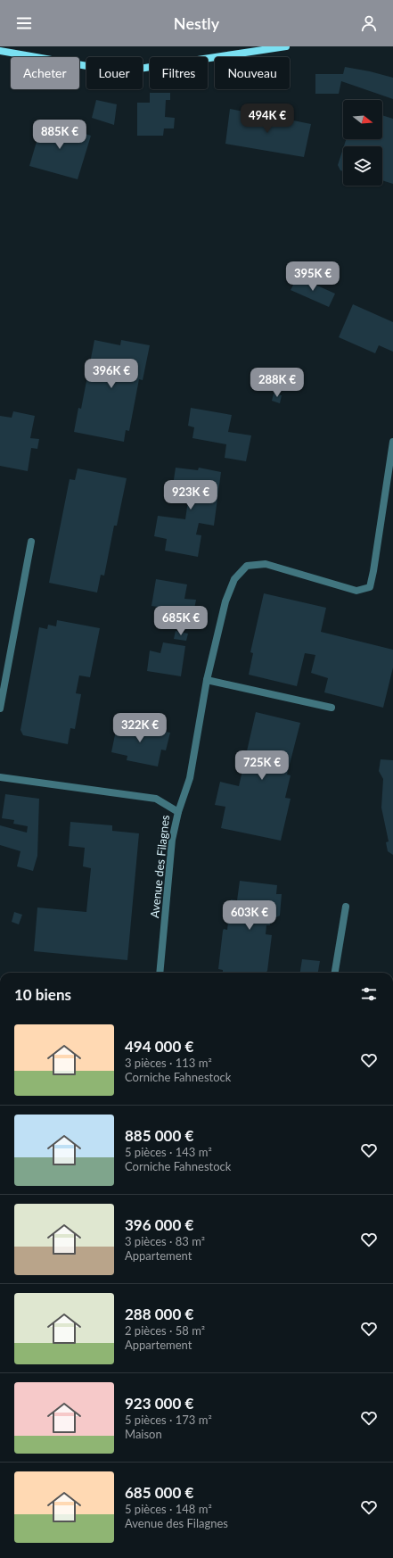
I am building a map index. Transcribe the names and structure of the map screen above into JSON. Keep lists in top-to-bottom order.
{
  "streets": {
    "street": ["Avenue des Filagnes"]
  },
  "north": "right",
  "page": {
    "header": "Nestly",
    "chip": [
      "Acheter",
      "Louer",
      "Filtres",
      "Nouveau"
    ],
    "price": [
      "494K €",
      "885K €",
      "395K €",
      "396K €",
      "288K €",
      "923K €",
      "685K €",
      "322K €",
      "725K €",
      "603K €"
    ],
    "heading": "10 biens",
    "list": [
      {
        "name": "494 000 €",
        "note": "3 pièces · 113 m² · Corniche Fahnestock"
      },
      {
        "name": "885 000 €",
        "note": "5 pièces · 143 m² · Corniche Fahnestock"
      },
      {
        "name": "396 000 €",
        "note": "3 pièces · 83 m² · Appartement"
      },
      {
        "name": "288 000 €",
        "note": "2 pièces · 58 m² · Appartement"
      },
      {
        "name": "923 000 €",
        "note": "5 pièces · 173 m² · Maison"
      },
      {
        "name": "685 000 €",
        "note": "5 pièces · 148 m² · Avenue des Filagnes"
      }
    ]
  }
}
